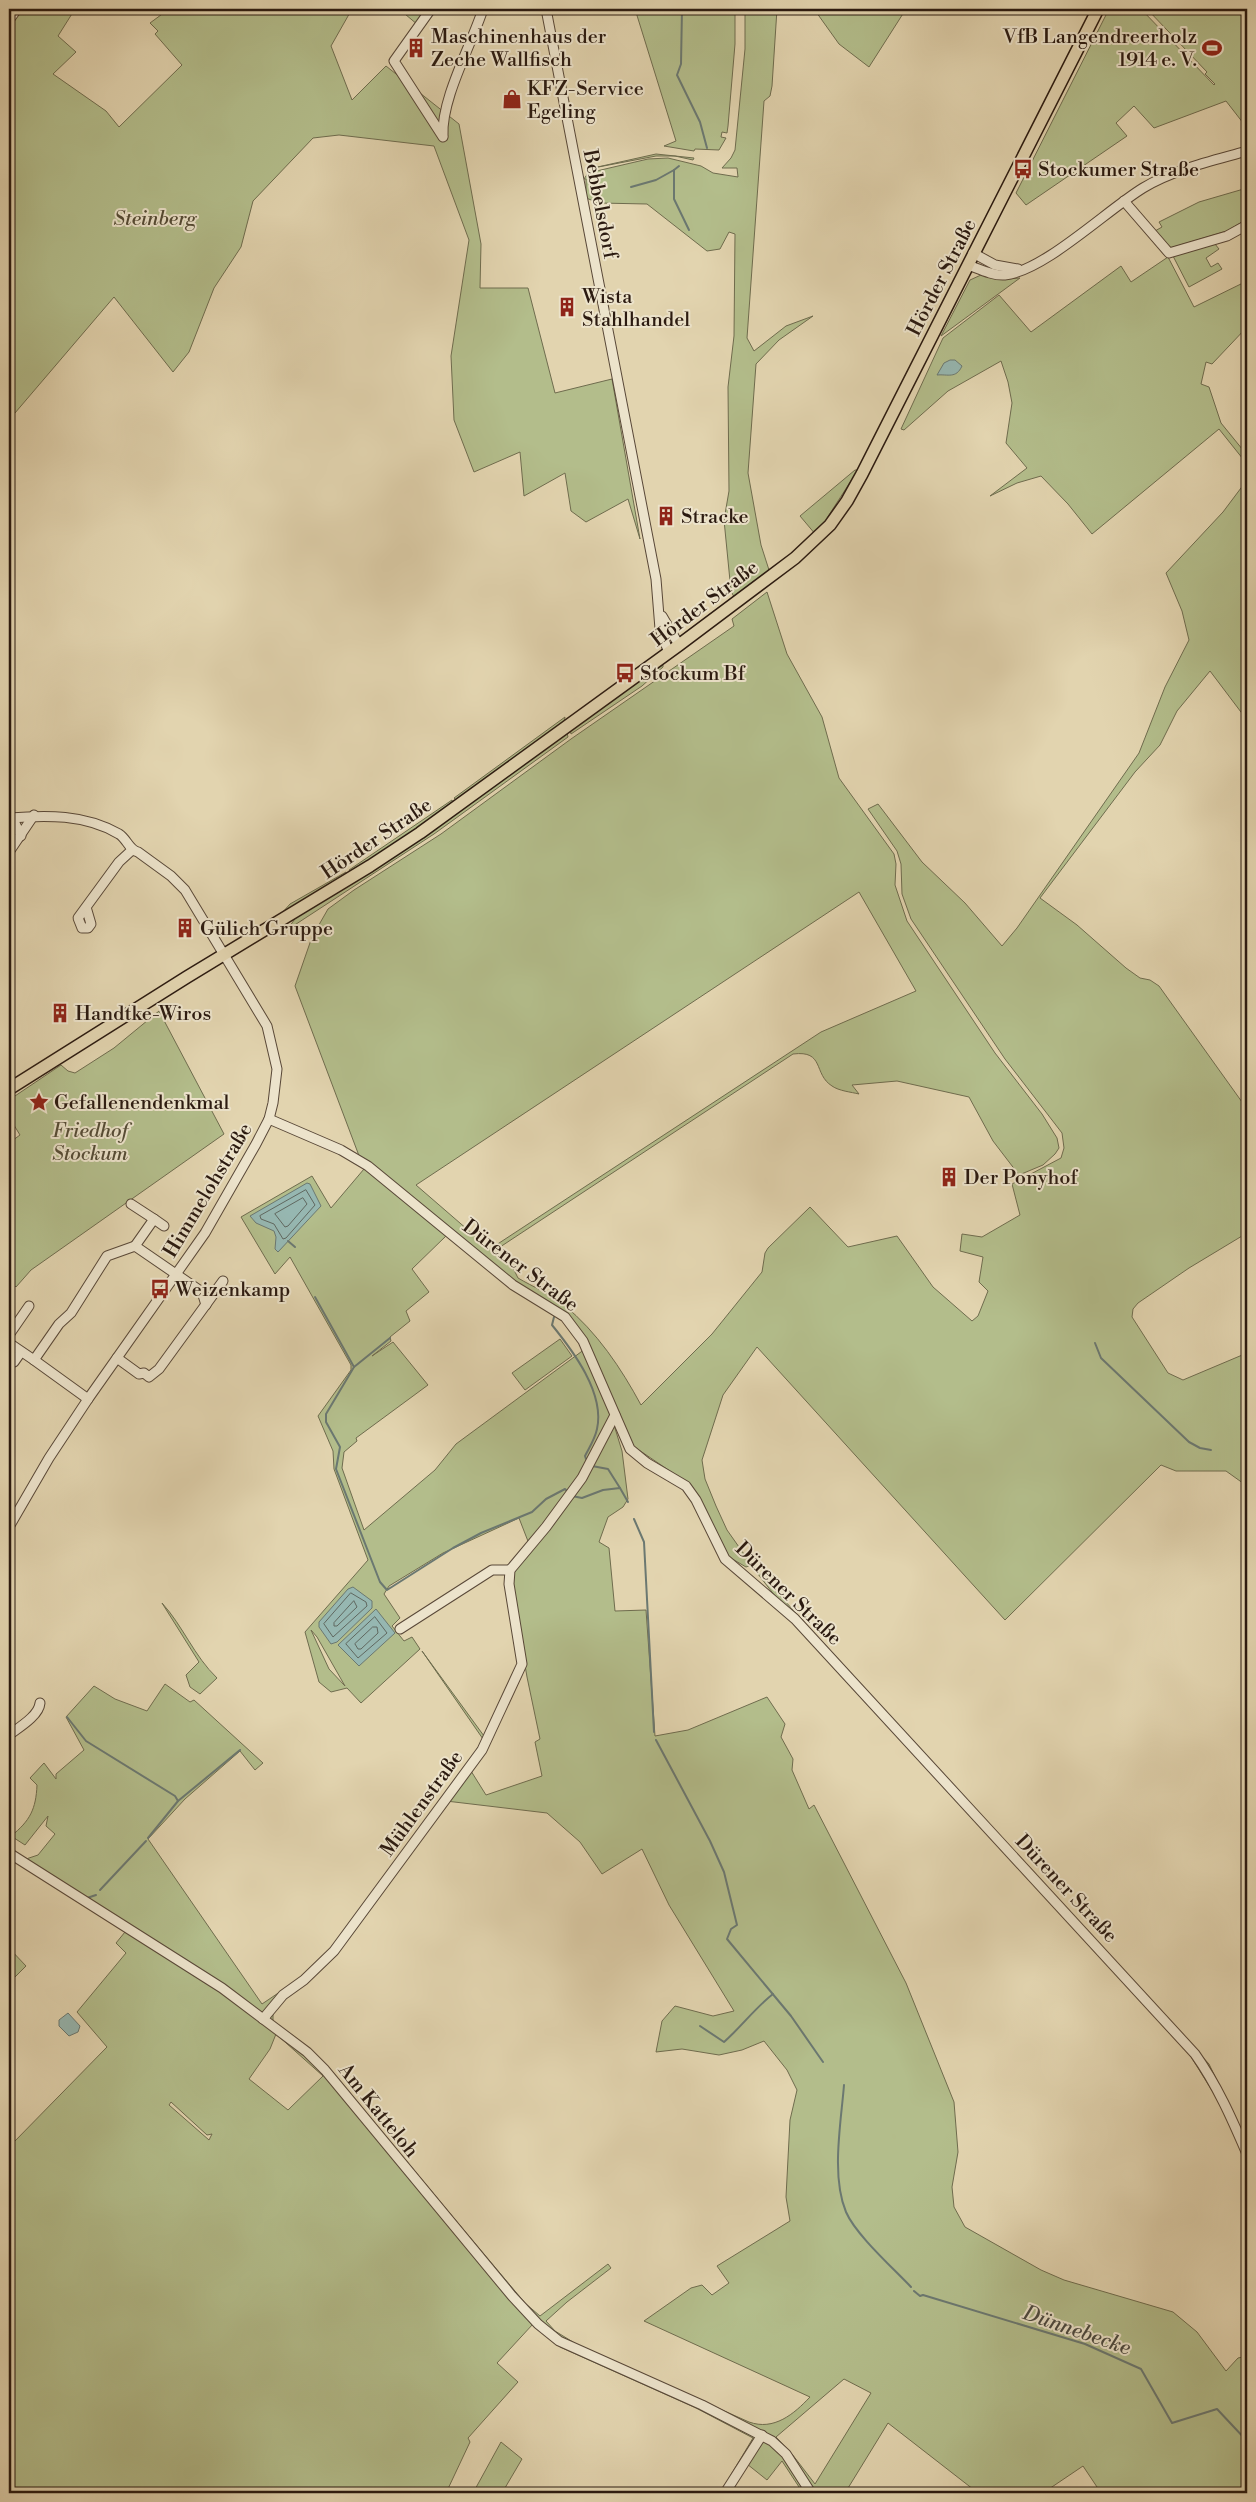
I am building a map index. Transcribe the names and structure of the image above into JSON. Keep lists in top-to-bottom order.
{
  "streets": {
    "main road": ["Hörder Straße"],
    "street": [
      "Bebbelsdorf",
      "Himmelohstraße",
      "Dürener Straße",
      "Mühlenstraße",
      "Am Katteloh"
    ]
  },
  "crossings": [
    ["Bebbelsdorf", "Hörder Straße"],
    ["Hörder Straße", "Himmelohstraße"],
    ["Himmelohstraße", "Dürener Straße"],
    ["Mühlenstraße", "Am Katteloh"]
  ],
  "water": ["Dünnebecke"],
  "parks": ["Steinberg", "Friedhof Stockum"],
  "places": {
    "building": [
      "Maschinenhaus der Zeche Wallfisch",
      "Wista Stahlhandel",
      "Stracke",
      "Gülich Gruppe",
      "Handtke-Wiros",
      "Der Ponyhof"
    ],
    "sports": ["VfB Langendreerholz 1914 e. V."],
    "shop": ["KFZ-Service Egeling"],
    "bus stop": ["Stockumer Straße", "Stockum Bf", "Weizenkamp"],
    "place": ["Gefallenendenkmal"]
  }
}
